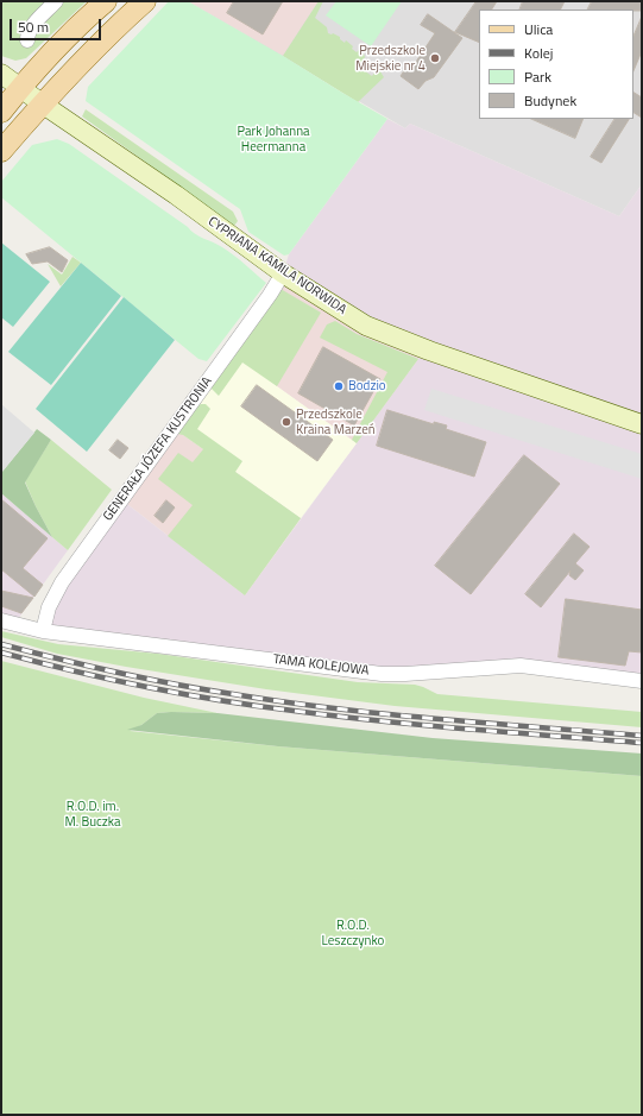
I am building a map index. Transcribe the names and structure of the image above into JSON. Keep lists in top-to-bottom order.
{
  "streets": {
    "street": ["CYPRIANA KAMILA NORWIDA", "GENERAŁA JÓZEFA KUSTRONIA", "TAMA KOLEJOWA"]
  },
  "crossings": [
    ["CYPRIANA KAMILA NORWIDA", "GENERAŁA JÓZEFA KUSTRONIA"],
    ["GENERAŁA JÓZEFA KUSTRONIA", "TAMA KOLEJOWA"]
  ],
  "parks": ["Park Johanna Heermanna", "R.O.D. im. M. Buczka", "R.O.D. Leszczynko"],
  "places": ["Przedszkole Miejskie nr 4", "Bodzio", "Przedszkole Kraina Marzeń"],
  "legend": [
    "Ulica",
    "Kolej",
    "Park",
    "Budynek"
  ],
  "scale_bar": "50 m"
}
